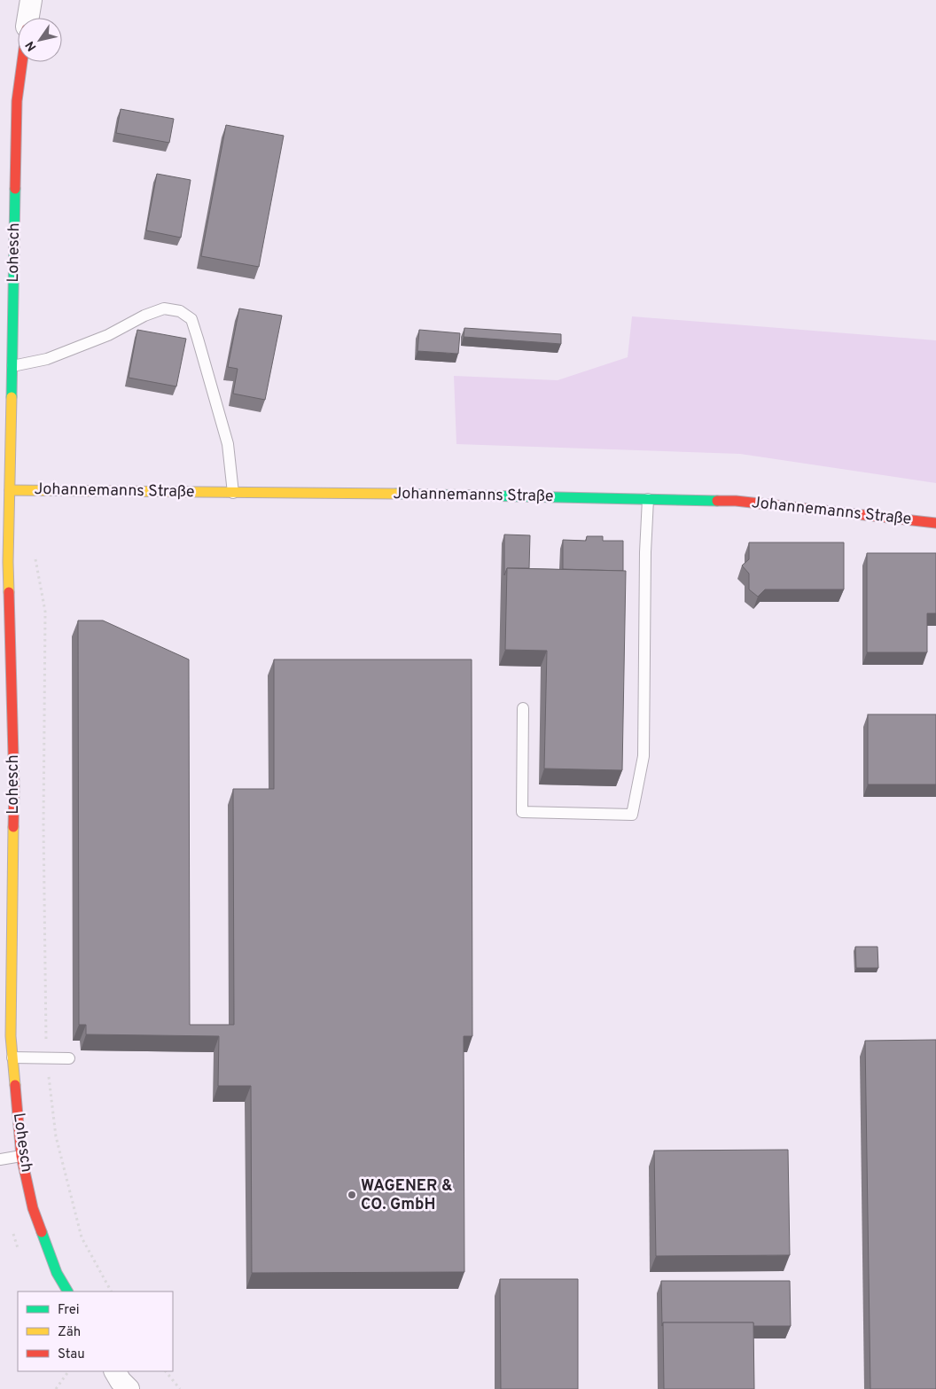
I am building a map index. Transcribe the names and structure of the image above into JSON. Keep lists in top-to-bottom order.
{
  "streets": {
    "street": ["Lohesch", "Johannemanns Straße"]
  },
  "crossings": [
    ["Lohesch", "Johannemanns Straße"]
  ],
  "places": ["WAGENER & CO. GmbH"],
  "legend": ["Frei", "Zäh", "Stau"],
  "north": "bottom left"
}
